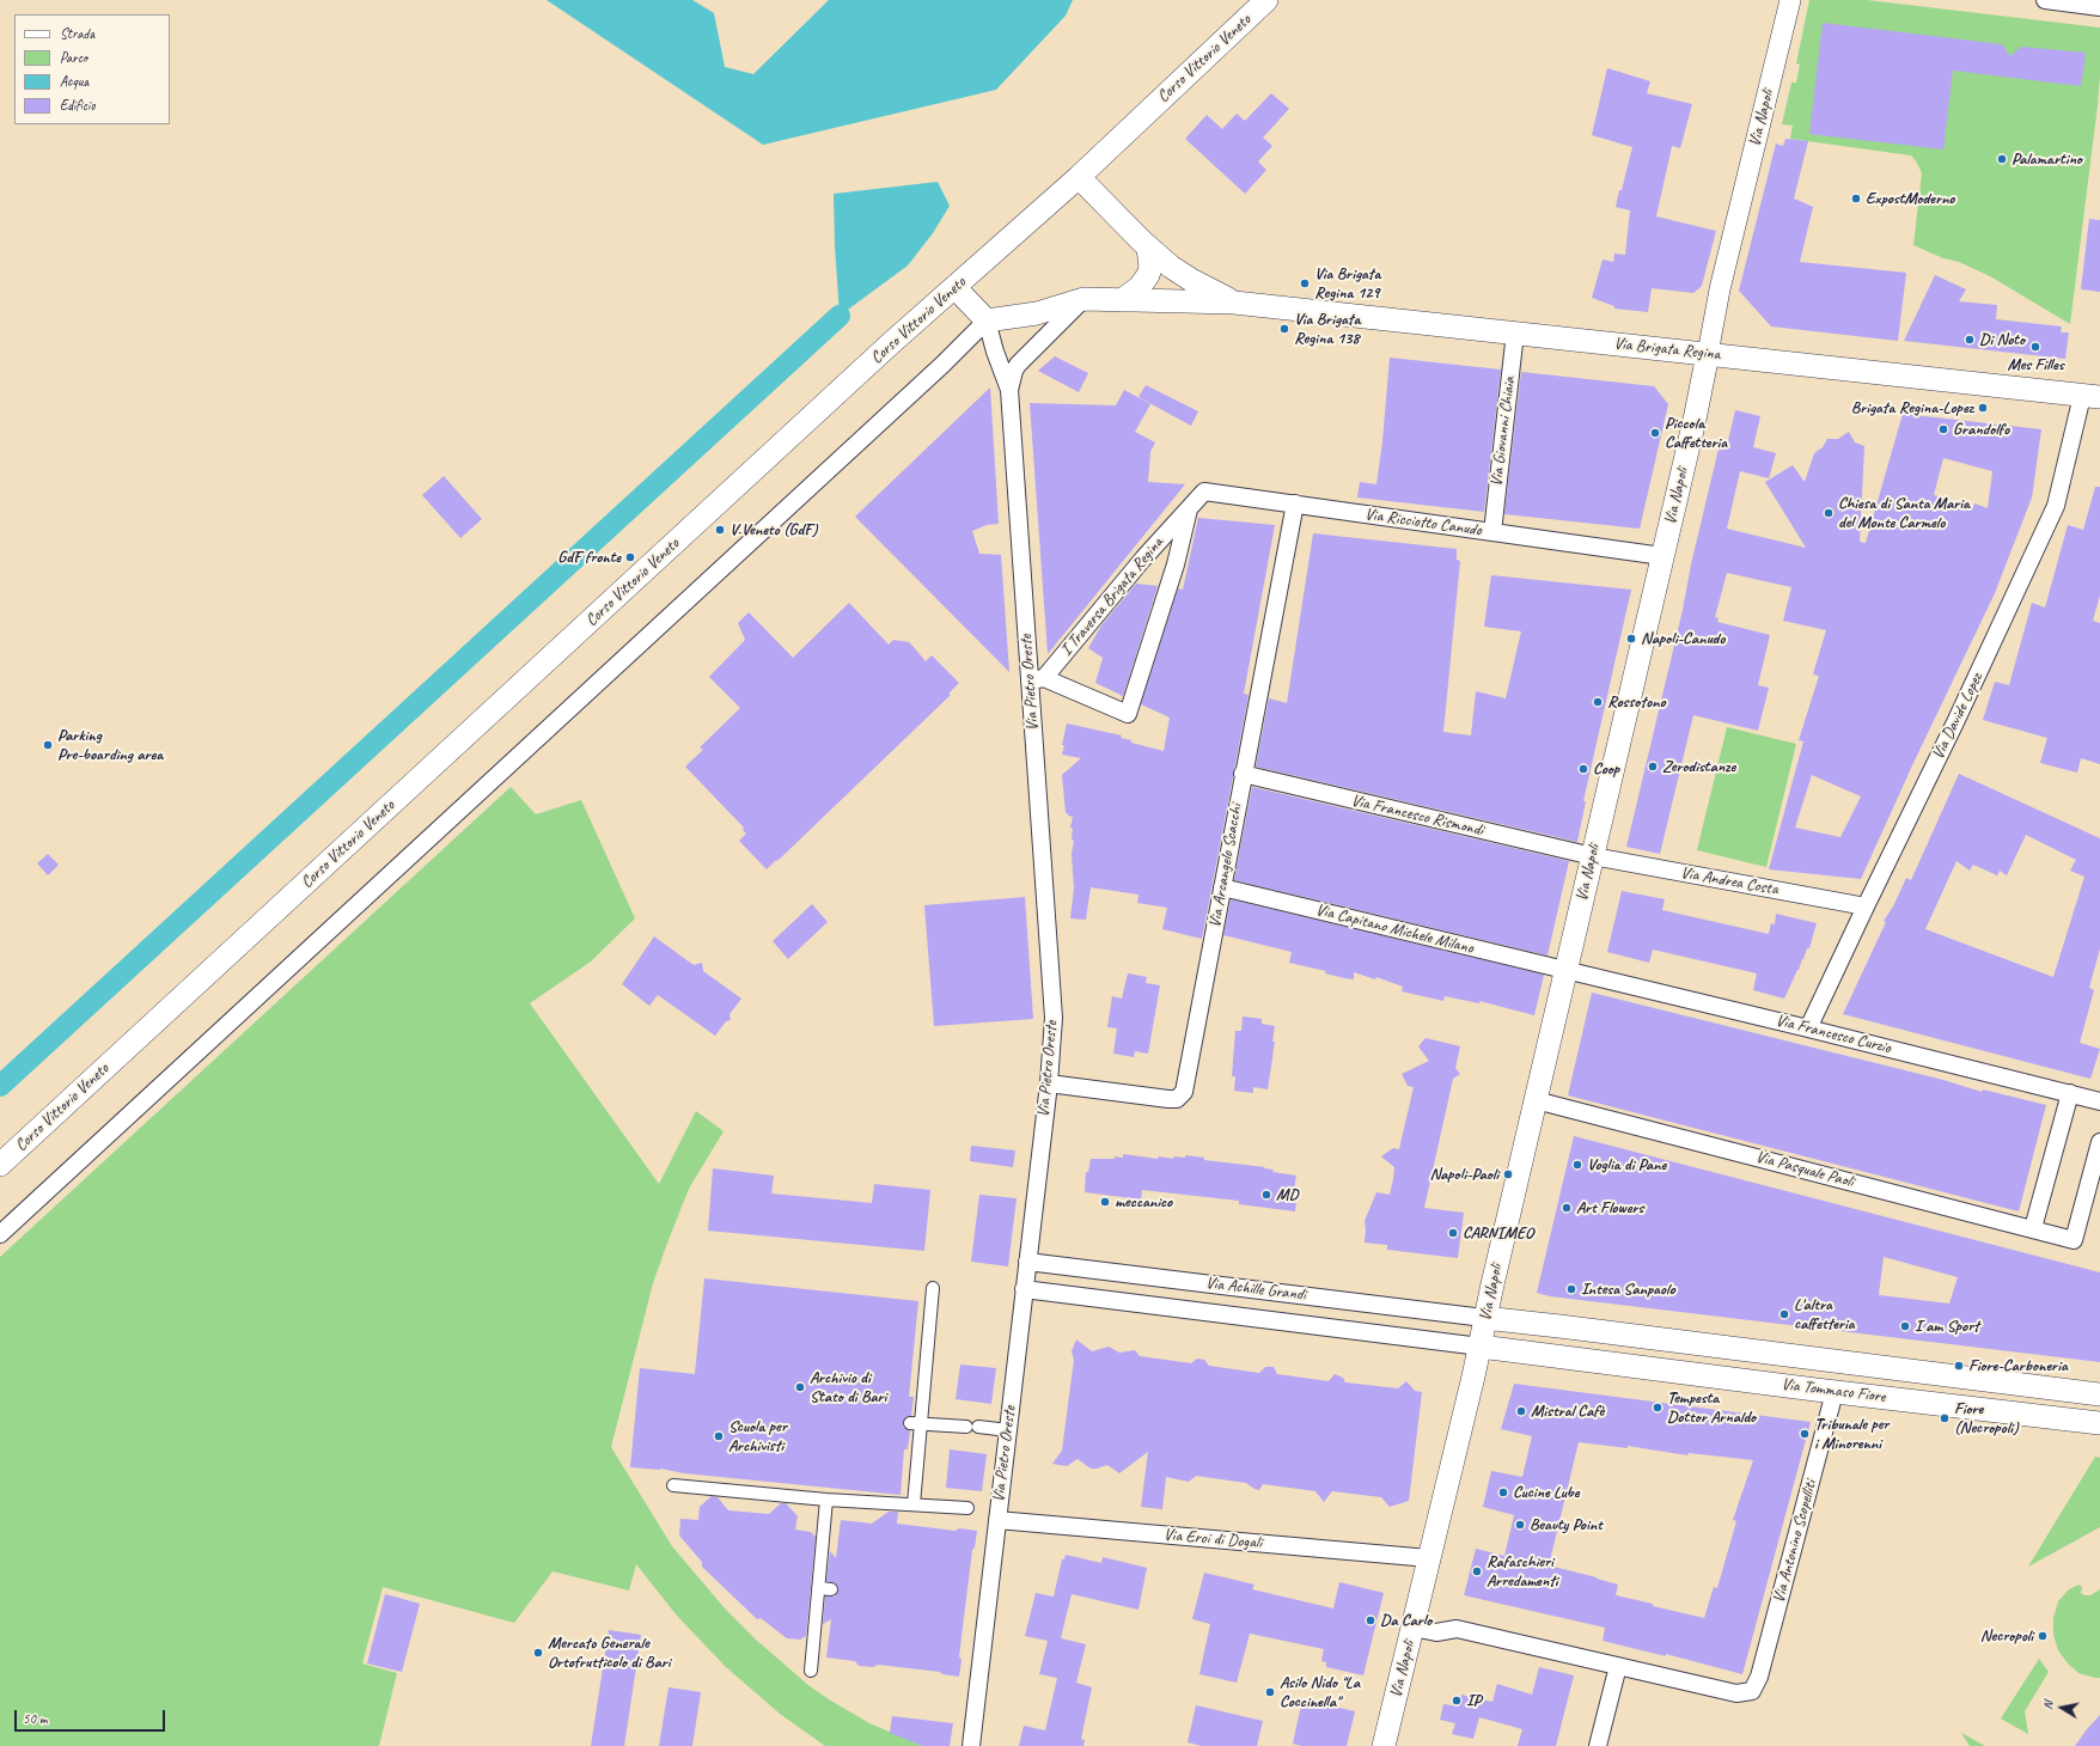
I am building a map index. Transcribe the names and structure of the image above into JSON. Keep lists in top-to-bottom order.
{
  "streets": {
    "main road": [
      "Corso Vittorio Veneto",
      "Via Napoli",
      "Via Brigata Regina",
      "Via Tommaso Fiore"
    ],
    "street": [
      "Via Giovanni Chiaia",
      "Via Ricciotto Canudo",
      "I Traversa Brigata Regina",
      "Via Pietro Oreste",
      "Via Davide Lopez",
      "Via Francesco Rismondi",
      "Via Arcangelo Scacchi",
      "Via Andrea Costa",
      "Via Capitano Michele Milano",
      "Via Francesco Curzio",
      "Via Pasquale Paoli",
      "Via Achille Grandi",
      "Via Eroi di Dogali",
      "Via Antonino Scopelliti"
    ]
  },
  "crossings": [
    ["Via Napoli", "Via Brigata Regina"],
    ["Via Napoli", "Via Ricciotto Canudo"],
    ["Via Napoli", "Via Francesco Rismondi"],
    ["Via Napoli", "Via Andrea Costa"],
    ["Via Napoli", "Via Capitano Michele Milano"],
    ["Via Napoli", "Via Francesco Curzio"],
    ["Via Napoli", "Via Pasquale Paoli"],
    ["Via Napoli", "Via Achille Grandi"],
    ["Via Napoli", "Via Tommaso Fiore"],
    ["Via Napoli", "Via Eroi di Dogali"],
    ["Via Brigata Regina", "Via Giovanni Chiaia"],
    ["Via Brigata Regina", "Via Pietro Oreste"],
    ["Via Brigata Regina", "Via Davide Lopez"],
    ["Via Giovanni Chiaia", "Via Ricciotto Canudo"],
    ["Via Ricciotto Canudo", "I Traversa Brigata Regina"],
    ["Via Ricciotto Canudo", "Via Arcangelo Scacchi"],
    ["I Traversa Brigata Regina", "Via Pietro Oreste"],
    ["Via Pietro Oreste", "Via Arcangelo Scacchi"],
    ["Via Pietro Oreste", "Via Achille Grandi"],
    ["Via Pietro Oreste", "Via Eroi di Dogali"],
    ["Via Davide Lopez", "Via Andrea Costa"],
    ["Via Davide Lopez", "Via Francesco Curzio"],
    ["Via Francesco Rismondi", "Via Arcangelo Scacchi"],
    ["Via Francesco Rismondi", "Via Andrea Costa"],
    ["Via Arcangelo Scacchi", "Via Capitano Michele Milano"],
    ["Via Capitano Michele Milano", "Via Francesco Curzio"],
    ["Via Achille Grandi", "Via Tommaso Fiore"],
    ["Via Tommaso Fiore", "Via Antonino Scopelliti"]
  ],
  "places": [
    "Palamartino",
    "ExpostModerno",
    "Via Brigata Regina 129",
    "Via Brigata Regina 138",
    "Di Noto",
    "Mes Filles",
    "Brigata Regina-Lopez",
    "Grandolfo",
    "Piccola Caffetteria",
    "Chiesa di Santa Maria del Monte Carmelo",
    "V.Veneto (GdF)",
    "GdF fronte",
    "Napoli-Canudo",
    "Rossotono",
    "Parking Pre-boarding area",
    "Zerodistanze",
    "Coop",
    "Voglia di Pane",
    "Napoli-Paoli",
    "MD",
    "meccanico",
    "Art Flowers",
    "CARNIMEO",
    "Intesa Sanpaolo",
    "L'altra caffetteria",
    "I am Sport",
    "Fiore-Carboneria",
    "Archivio di Stato di Bari",
    "Tempesta Dottor Arnaldo",
    "Mistral Cafè",
    "Fiore (Necropoli)",
    "Tribunale per i Minorenni",
    "Scuola per Archivisti",
    "Cucine Lube",
    "Beauty Point",
    "Rafaschieri Arredamenti",
    "Da Carlo",
    "Necropoli",
    "Mercato Generale Ortofrutticolo di Bari",
    "Asilo Nido \"La Coccinella\"",
    "IP"
  ],
  "legend": [
    "Strada",
    "Parco",
    "Acqua",
    "Edificio"
  ],
  "scale_bar": "50 m",
  "north": "left"
}
